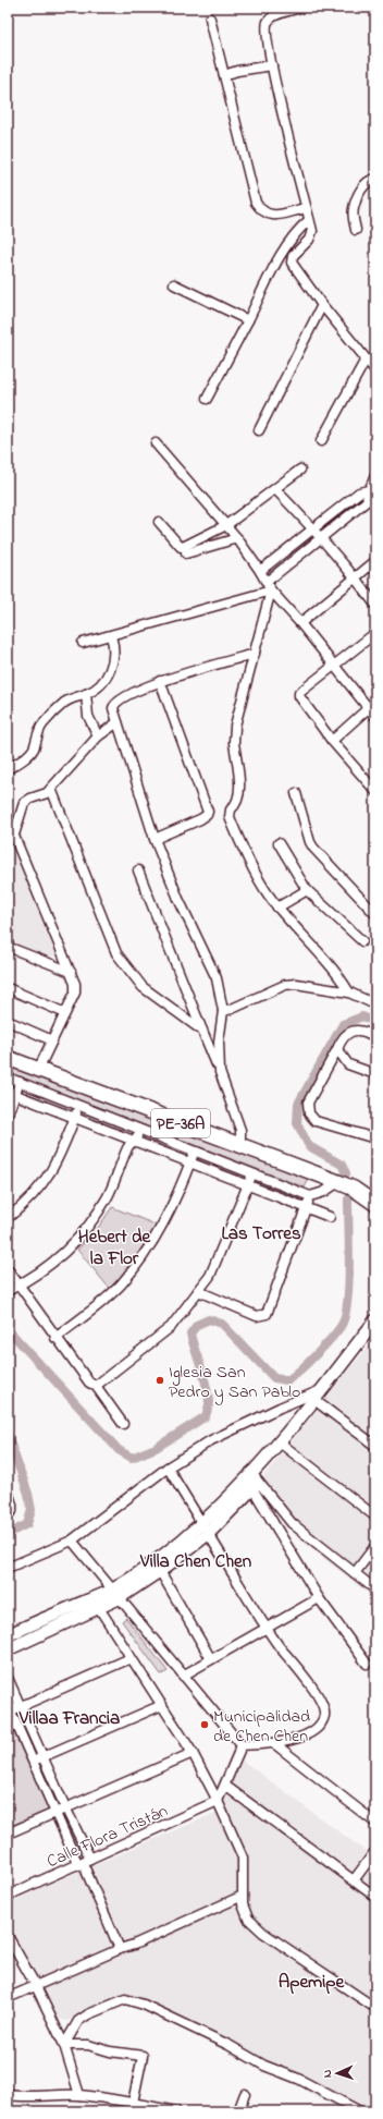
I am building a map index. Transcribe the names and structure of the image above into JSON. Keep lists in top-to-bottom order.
{
  "streets": {
    "highway": ["PE-36A"],
    "street": ["Calle Flora Tristán"]
  },
  "districts": [
    "Las Torres",
    "Hebert de la Flor",
    "Villa Chen Chen",
    "Villaa Francia",
    "Apemipe"
  ],
  "places": ["Iglesia San Pedro y San Pablo", "Municipalidad de Chen Chen"],
  "north": "left"
}
